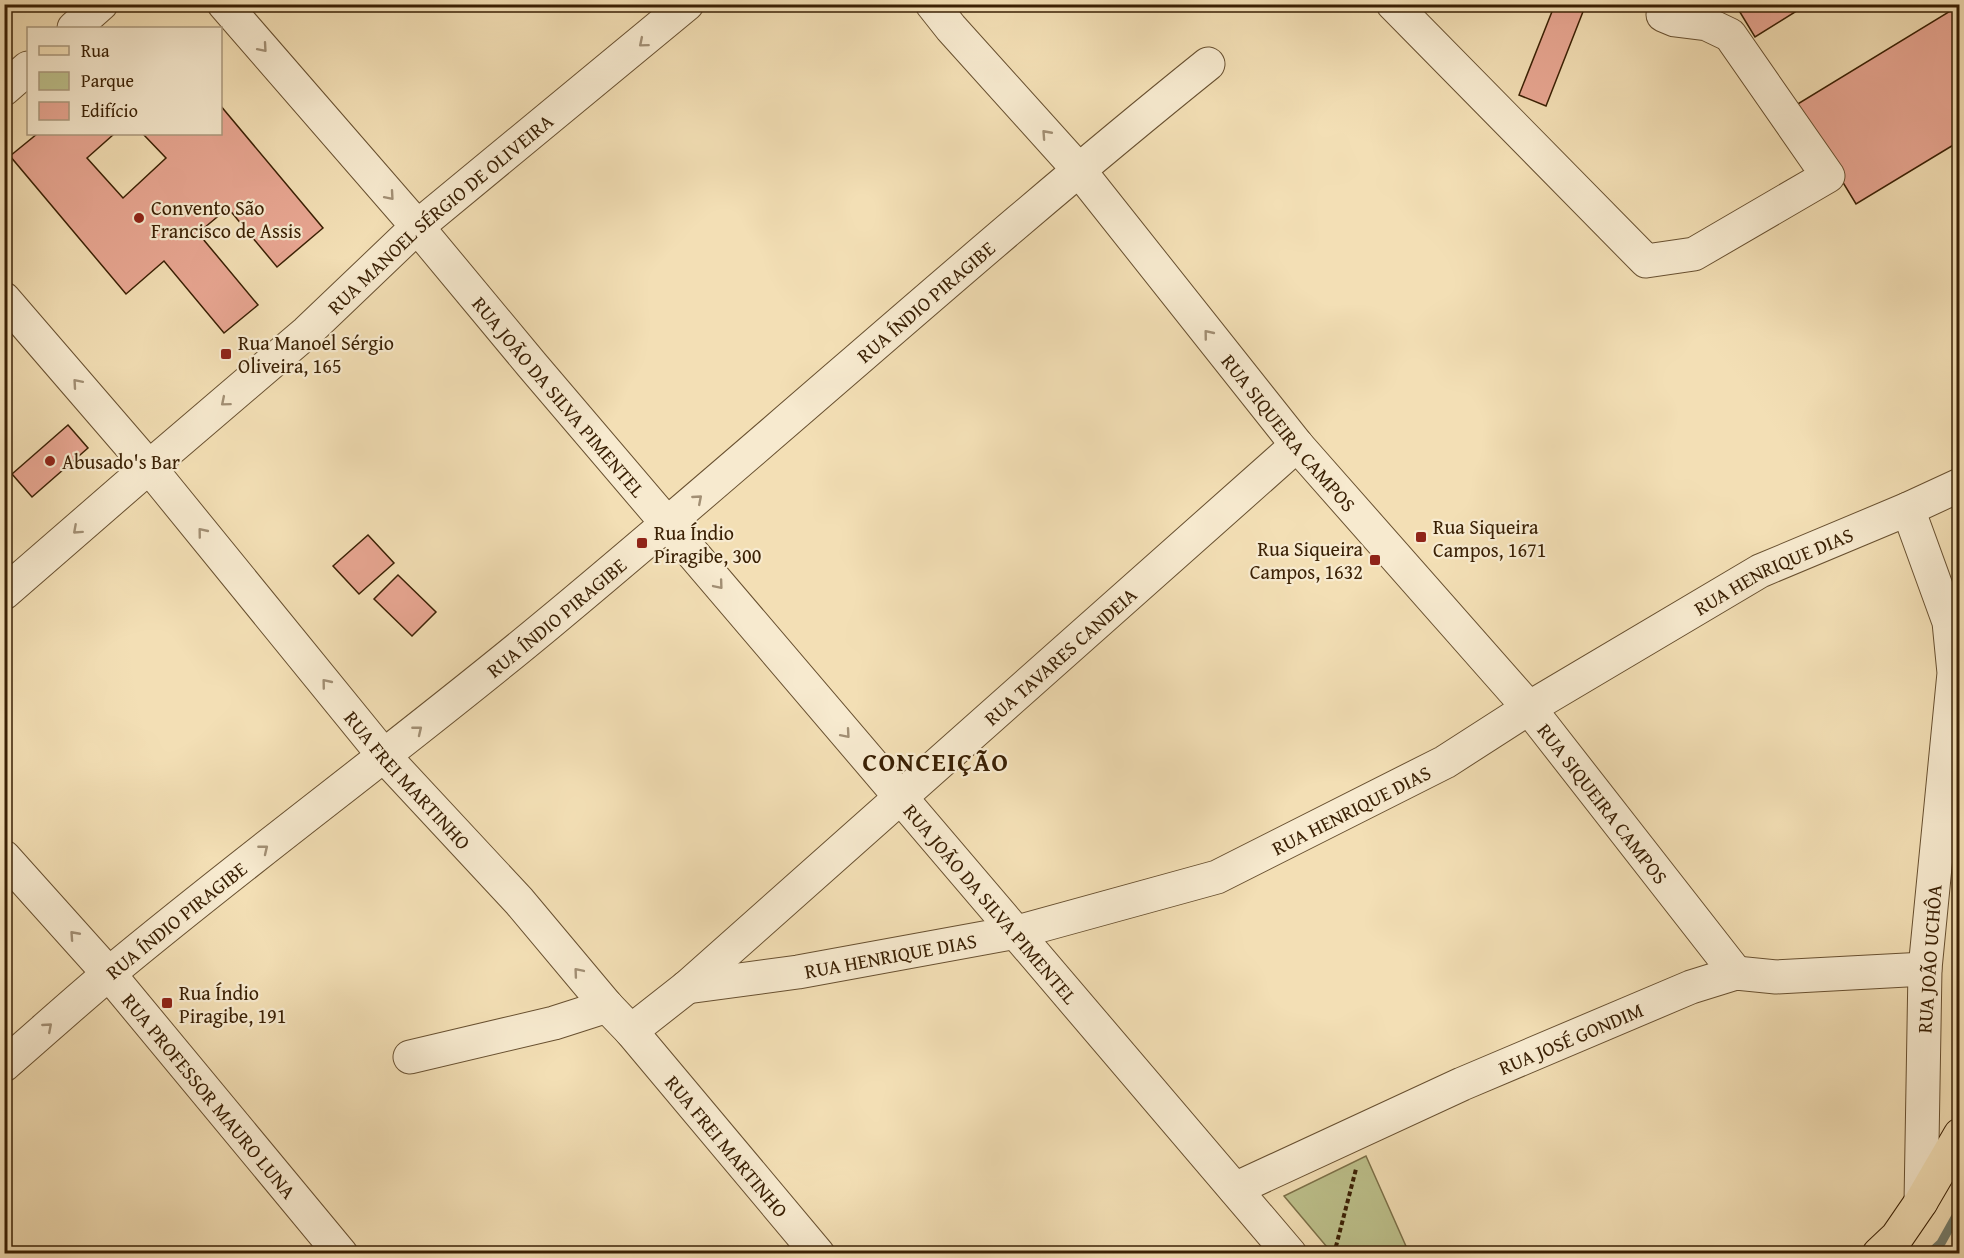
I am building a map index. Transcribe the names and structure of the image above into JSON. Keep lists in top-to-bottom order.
{
  "streets": {
    "street": [
      "RUA MANOEL SÉRGIO DE OLIVEIRA",
      "RUA ÍNDIO PIRAGIBE",
      "RUA JOÃO DA SILVA PIMENTEL",
      "RUA SIQUEIRA CAMPOS",
      "RUA HENRIQUE DIAS",
      "RUA TAVARES CANDEIA",
      "RUA FREI MARTINHO",
      "RUA JOÃO UCHÔA",
      "RUA JOSÉ GONDIM",
      "RUA PROFESSOR MAURO LUNA"
    ]
  },
  "crossings": [
    ["RUA MANOEL SÉRGIO DE OLIVEIRA", "RUA JOÃO DA SILVA PIMENTEL"],
    ["RUA MANOEL SÉRGIO DE OLIVEIRA", "RUA FREI MARTINHO"],
    ["RUA ÍNDIO PIRAGIBE", "RUA JOÃO DA SILVA PIMENTEL"],
    ["RUA ÍNDIO PIRAGIBE", "RUA SIQUEIRA CAMPOS"],
    ["RUA ÍNDIO PIRAGIBE", "RUA FREI MARTINHO"],
    ["RUA ÍNDIO PIRAGIBE", "RUA PROFESSOR MAURO LUNA"],
    ["RUA JOÃO DA SILVA PIMENTEL", "RUA HENRIQUE DIAS"],
    ["RUA JOÃO DA SILVA PIMENTEL", "RUA TAVARES CANDEIA"],
    ["RUA JOÃO DA SILVA PIMENTEL", "RUA JOSÉ GONDIM"],
    ["RUA SIQUEIRA CAMPOS", "RUA HENRIQUE DIAS"],
    ["RUA SIQUEIRA CAMPOS", "RUA TAVARES CANDEIA"],
    ["RUA SIQUEIRA CAMPOS", "RUA JOSÉ GONDIM"],
    ["RUA HENRIQUE DIAS", "RUA TAVARES CANDEIA"],
    ["RUA HENRIQUE DIAS", "RUA JOÃO UCHÔA"],
    ["RUA TAVARES CANDEIA", "RUA FREI MARTINHO"],
    ["RUA JOÃO UCHÔA", "RUA JOSÉ GONDIM"]
  ],
  "one_way": [
    "RUA MANOEL SÉRGIO DE OLIVEIRA",
    "RUA ÍNDIO PIRAGIBE",
    "RUA JOÃO DA SILVA PIMENTEL",
    "RUA SIQUEIRA CAMPOS",
    "RUA FREI MARTINHO"
  ],
  "districts": ["CONCEIÇÃO"],
  "places": {
    "other": ["Convento São Francisco de Assis", "Abusado's Bar"],
    "transit": [
      "Rua Manoel Sérgio Oliveira, 165",
      "Rua Siqueira Campos, 1671",
      "Rua Índio Piragibe, 300",
      "Rua Siqueira Campos, 1632",
      "Rua Índio Piragibe, 191"
    ]
  },
  "legend": ["Rua", "Parque", "Edifício"]
}
